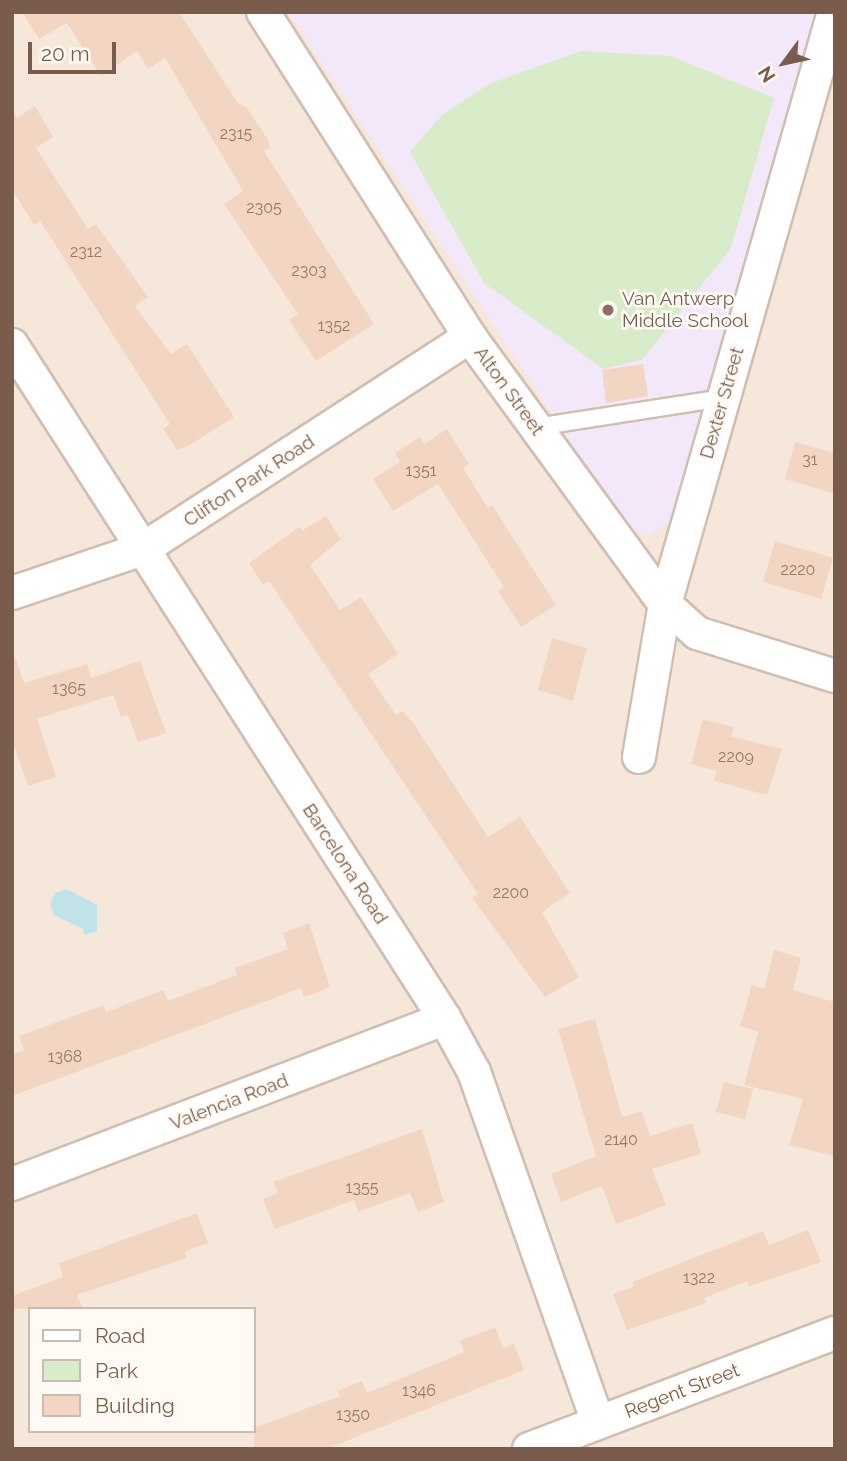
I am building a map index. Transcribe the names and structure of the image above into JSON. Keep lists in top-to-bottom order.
{
  "streets": {
    "street": [
      "Alton Street",
      "Dexter Street",
      "Clifton Park Road",
      "Barcelona Road",
      "Valencia Road",
      "Regent Street"
    ]
  },
  "crossings": [
    ["Alton Street", "Dexter Street"],
    ["Alton Street", "Clifton Park Road"],
    ["Clifton Park Road", "Barcelona Road"],
    ["Barcelona Road", "Valencia Road"],
    ["Barcelona Road", "Regent Street"]
  ],
  "places": ["Van Antwerp Middle School"],
  "house_numbers": [
    "2315",
    "2305",
    "2312",
    "2303",
    "1352",
    "31",
    "1351",
    "2220",
    "1365",
    "2209",
    "2200",
    "1368",
    "2140",
    "1355",
    "1322",
    "1346",
    "1350"
  ],
  "legend": ["Road", "Park", "Building"],
  "scale_bar": "20 m",
  "north": "bottom left"
}
